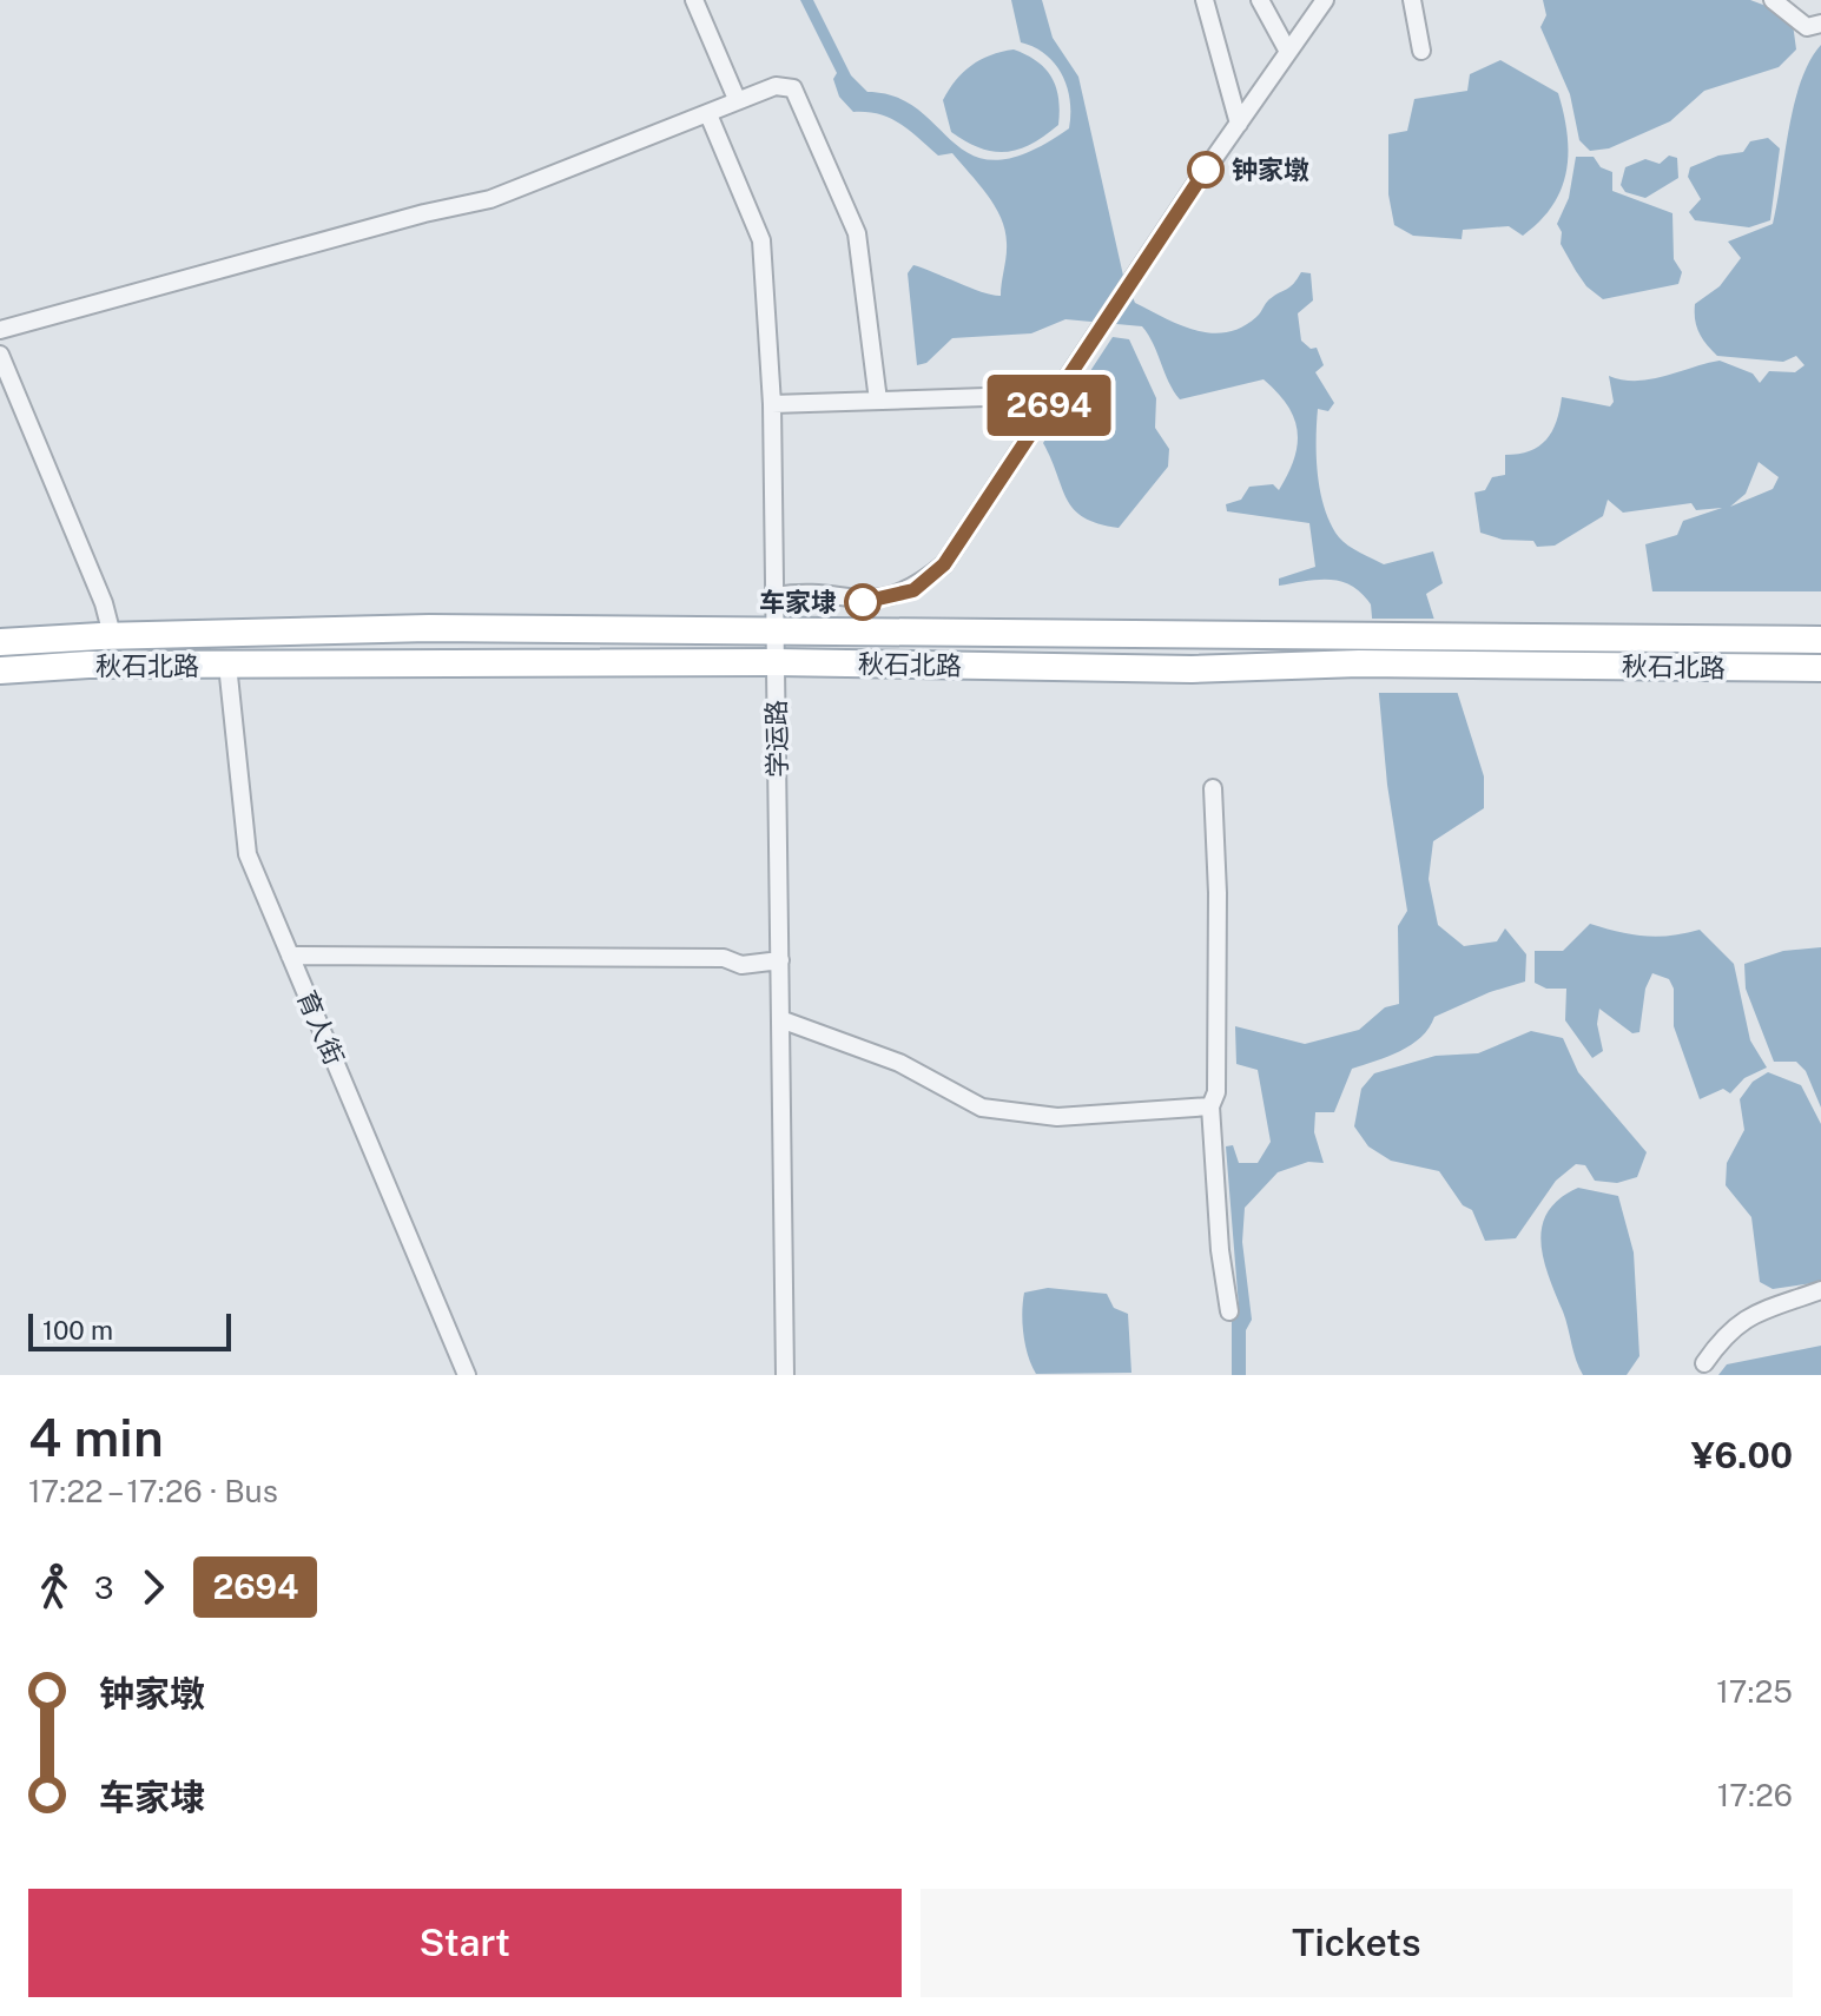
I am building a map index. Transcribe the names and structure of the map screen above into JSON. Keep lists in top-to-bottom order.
{
  "streets": {
    "main road": ["秋石北路"],
    "street": ["学运路", "育人街"]
  },
  "crossings": [
    ["秋石北路", "学运路"],
    ["秋石北路", "育人街"]
  ],
  "places": ["钟家墩", "车家埭"],
  "lines": ["bus line 2694"],
  "scale_bar": "100 m",
  "page": {
    "on_map": "2694",
    "scale": "100 m",
    "heading": ["4 min", "17:22 – 17:26 · Bus", "¥6.00"],
    "legs": ["3", "2694"],
    "list": [
      {
        "name": "钟家墩",
        "value": "17:25"
      },
      {
        "name": "车家埭",
        "value": "17:26"
      }
    ],
    "buttons": ["Start", "Tickets"]
  }
}
